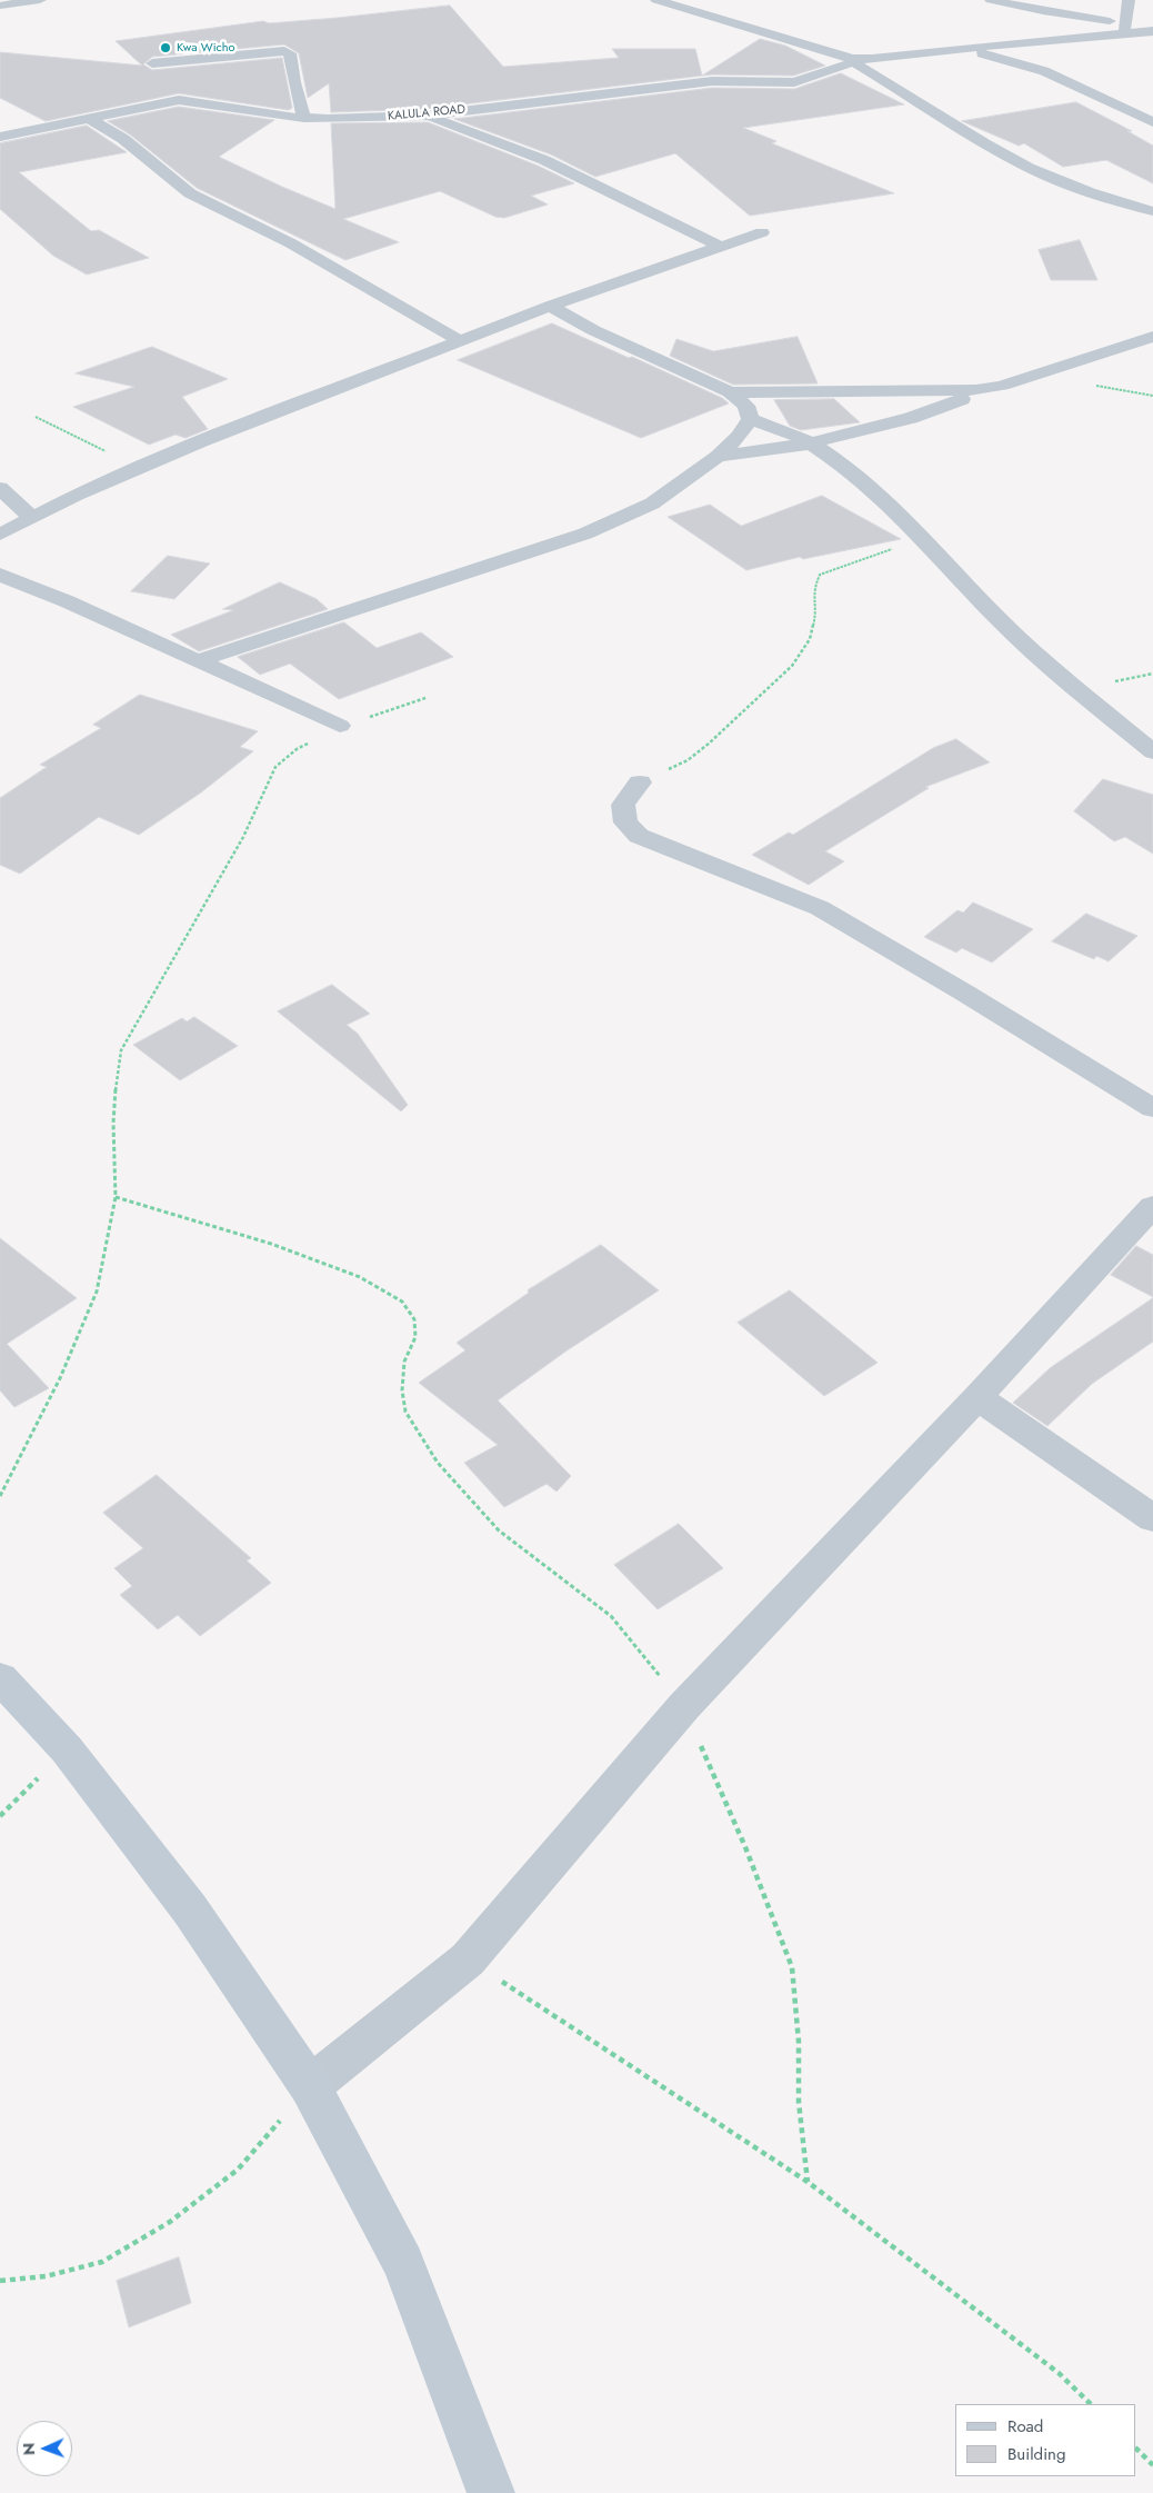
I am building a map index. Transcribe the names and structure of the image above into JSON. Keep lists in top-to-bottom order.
{
  "streets": {
    "street": ["KALULA ROAD"]
  },
  "places": ["Kwa Wicho"],
  "legend": ["Road", "Building"],
  "north": "left"
}
